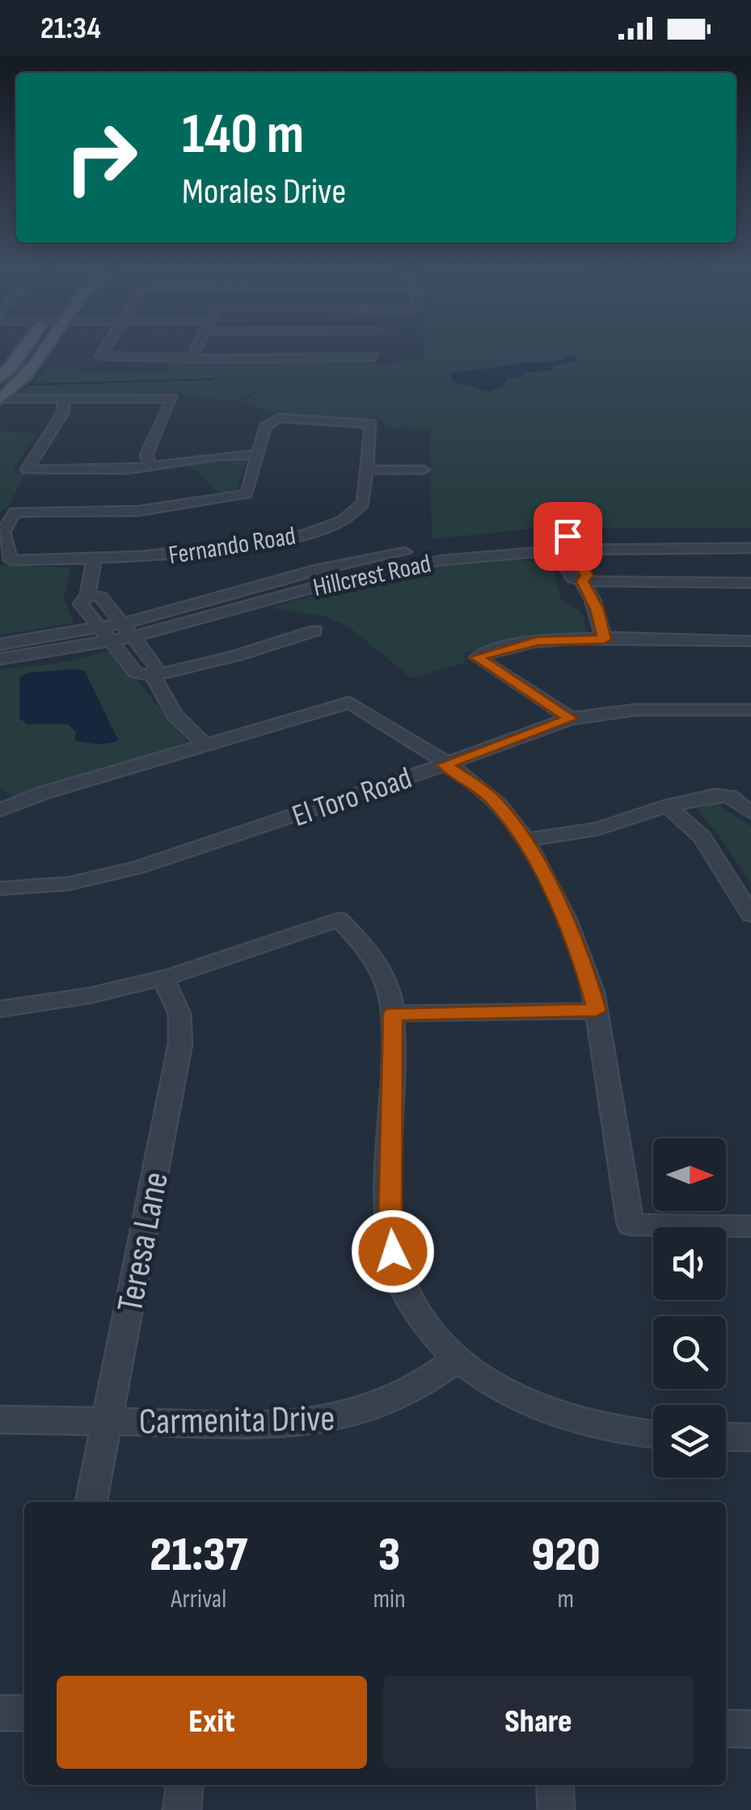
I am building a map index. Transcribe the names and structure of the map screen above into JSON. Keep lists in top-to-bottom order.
{
  "streets": {
    "street": [
      "Fernando Road",
      "Hillcrest Road",
      "El Toro Road",
      "Teresa Lane",
      "Carmenita Drive"
    ]
  },
  "crossings": [
    ["Teresa Lane", "Carmenita Drive"]
  ],
  "north": "right",
  "page": {
    "status": "21:34",
    "turn": ["140 m", "Morales Drive"],
    "eta": [
      "21:37",
      "Arrival",
      "3",
      "min",
      "920",
      "m"
    ],
    "buttons": ["Exit", "Share"]
  }
}
